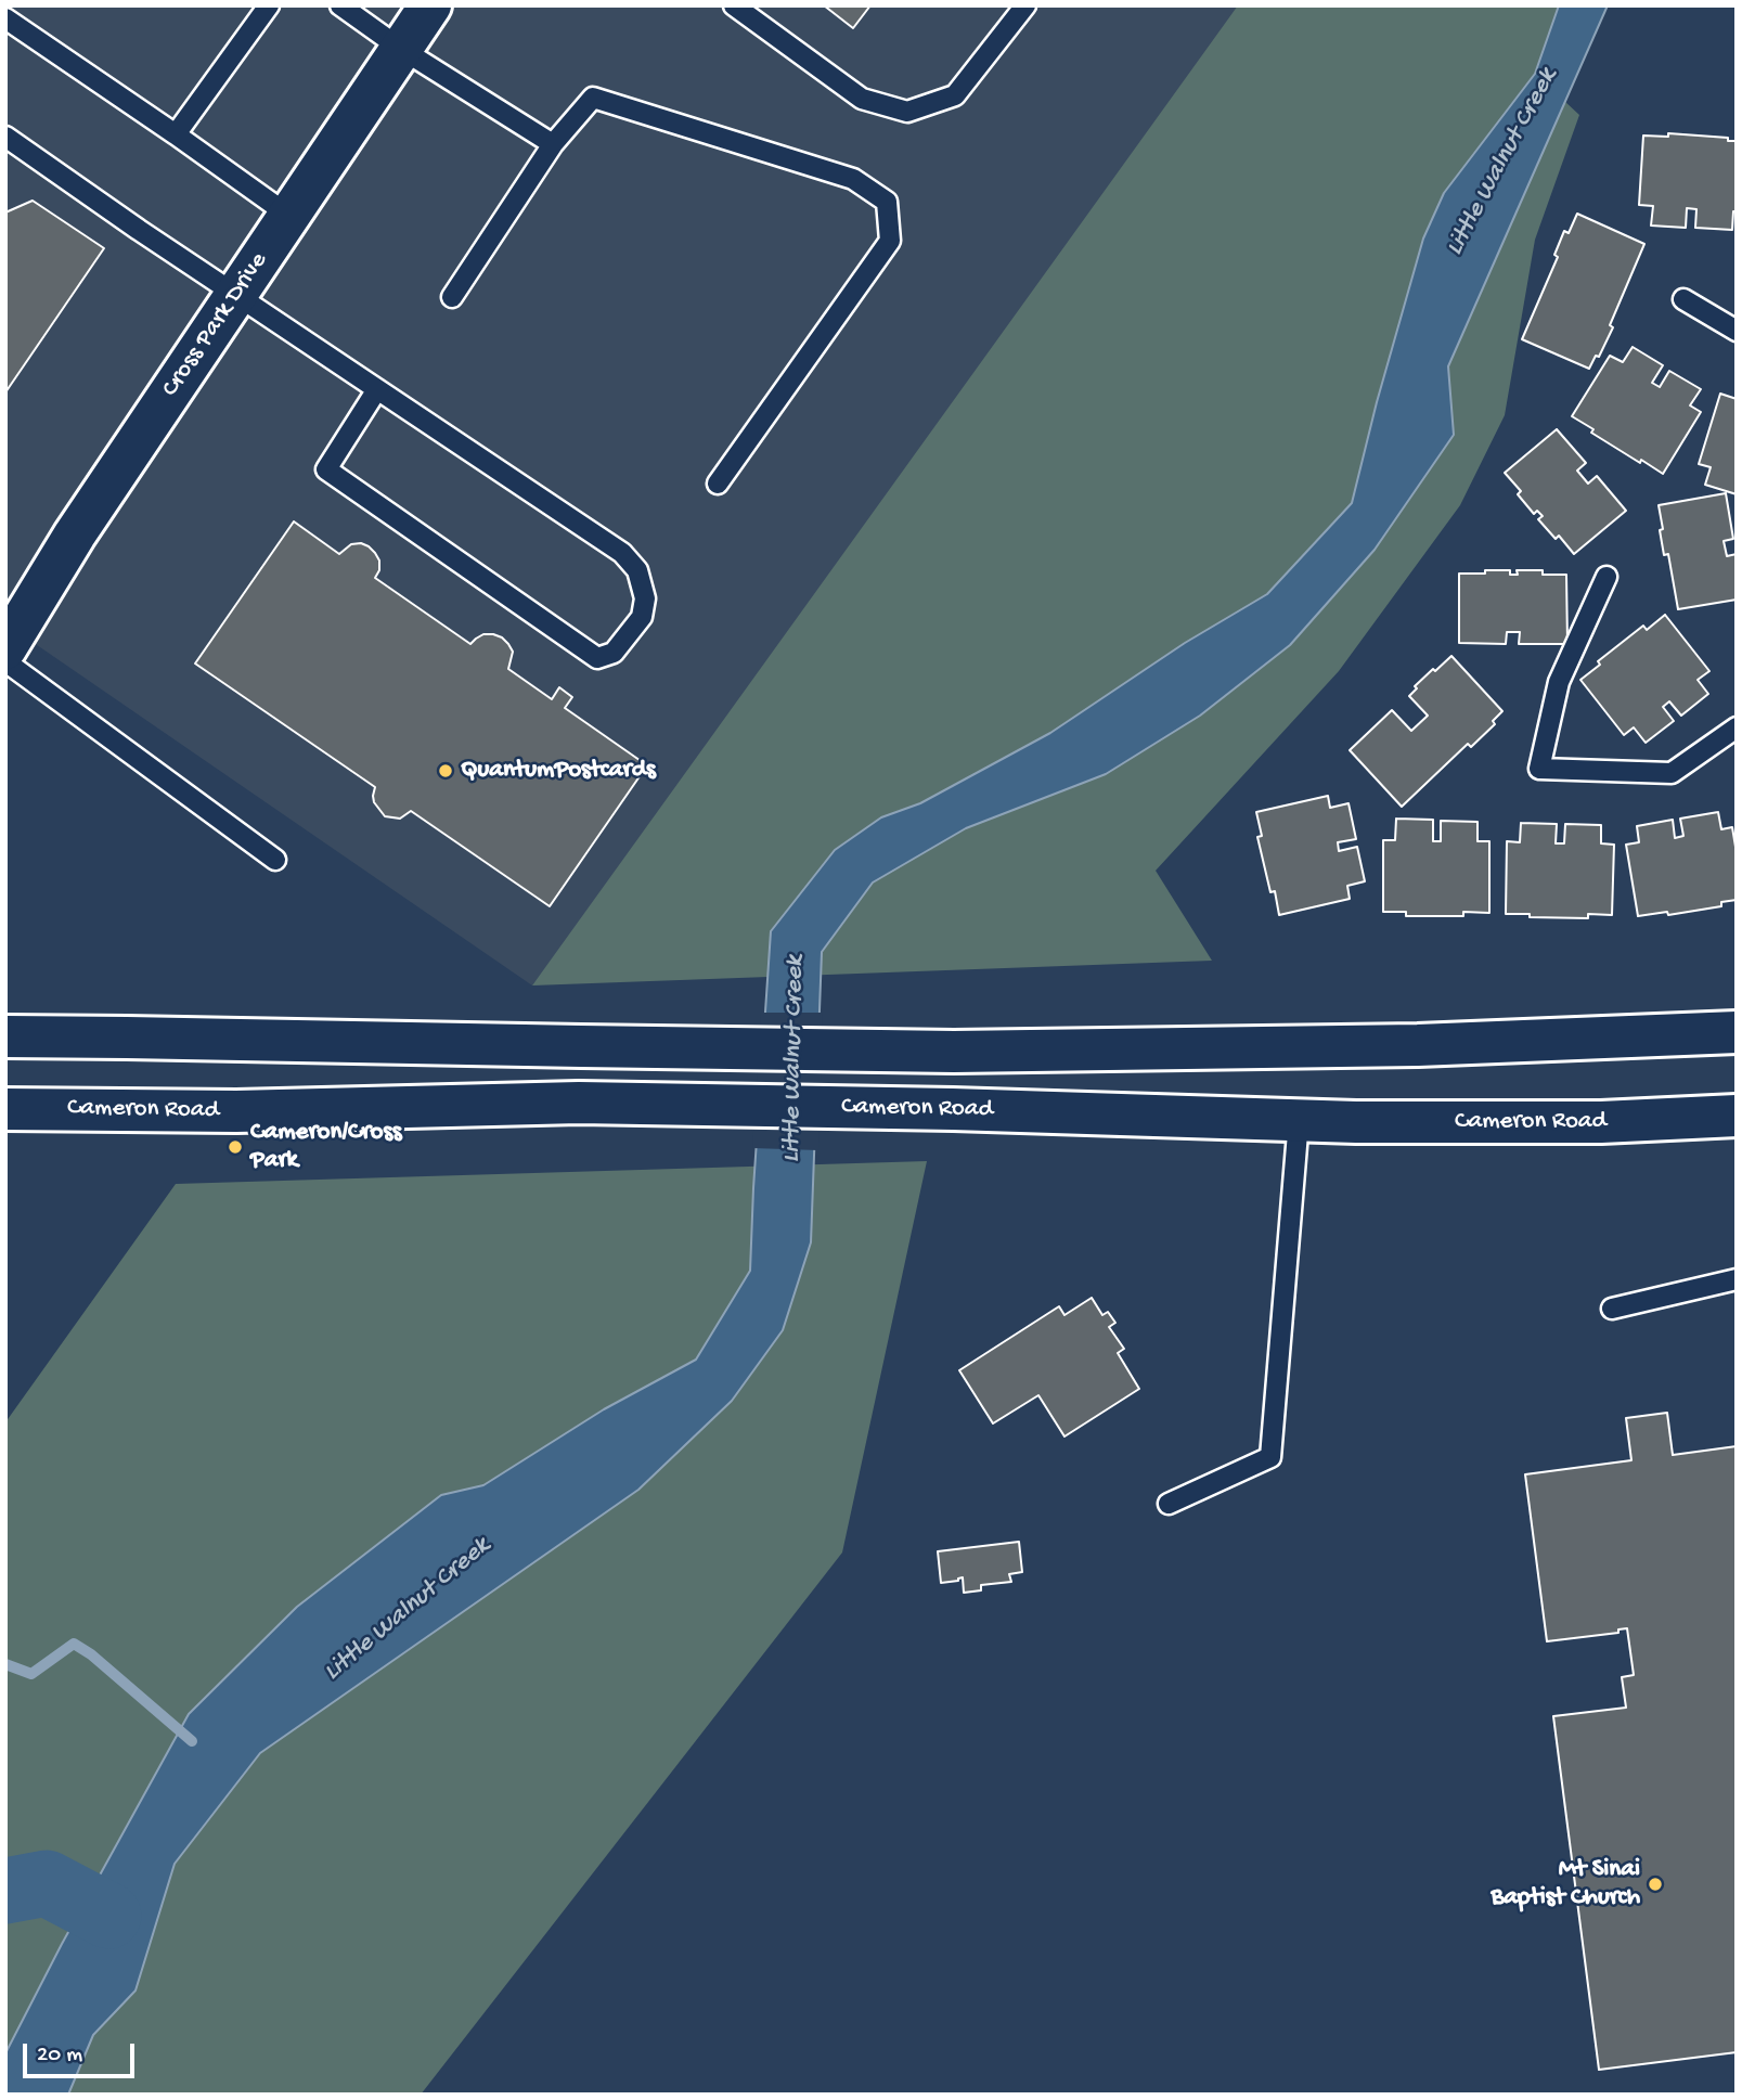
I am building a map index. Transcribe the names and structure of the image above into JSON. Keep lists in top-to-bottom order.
{
  "streets": {
    "main road": ["Cross Park Drive", "Cameron Road"]
  },
  "water": ["Little Walnut Creek"],
  "places": ["QuantumPostcards", "Cameron/Cross Park", "Mt Sinai Baptist Church"],
  "scale_bar": "20 m"
}
